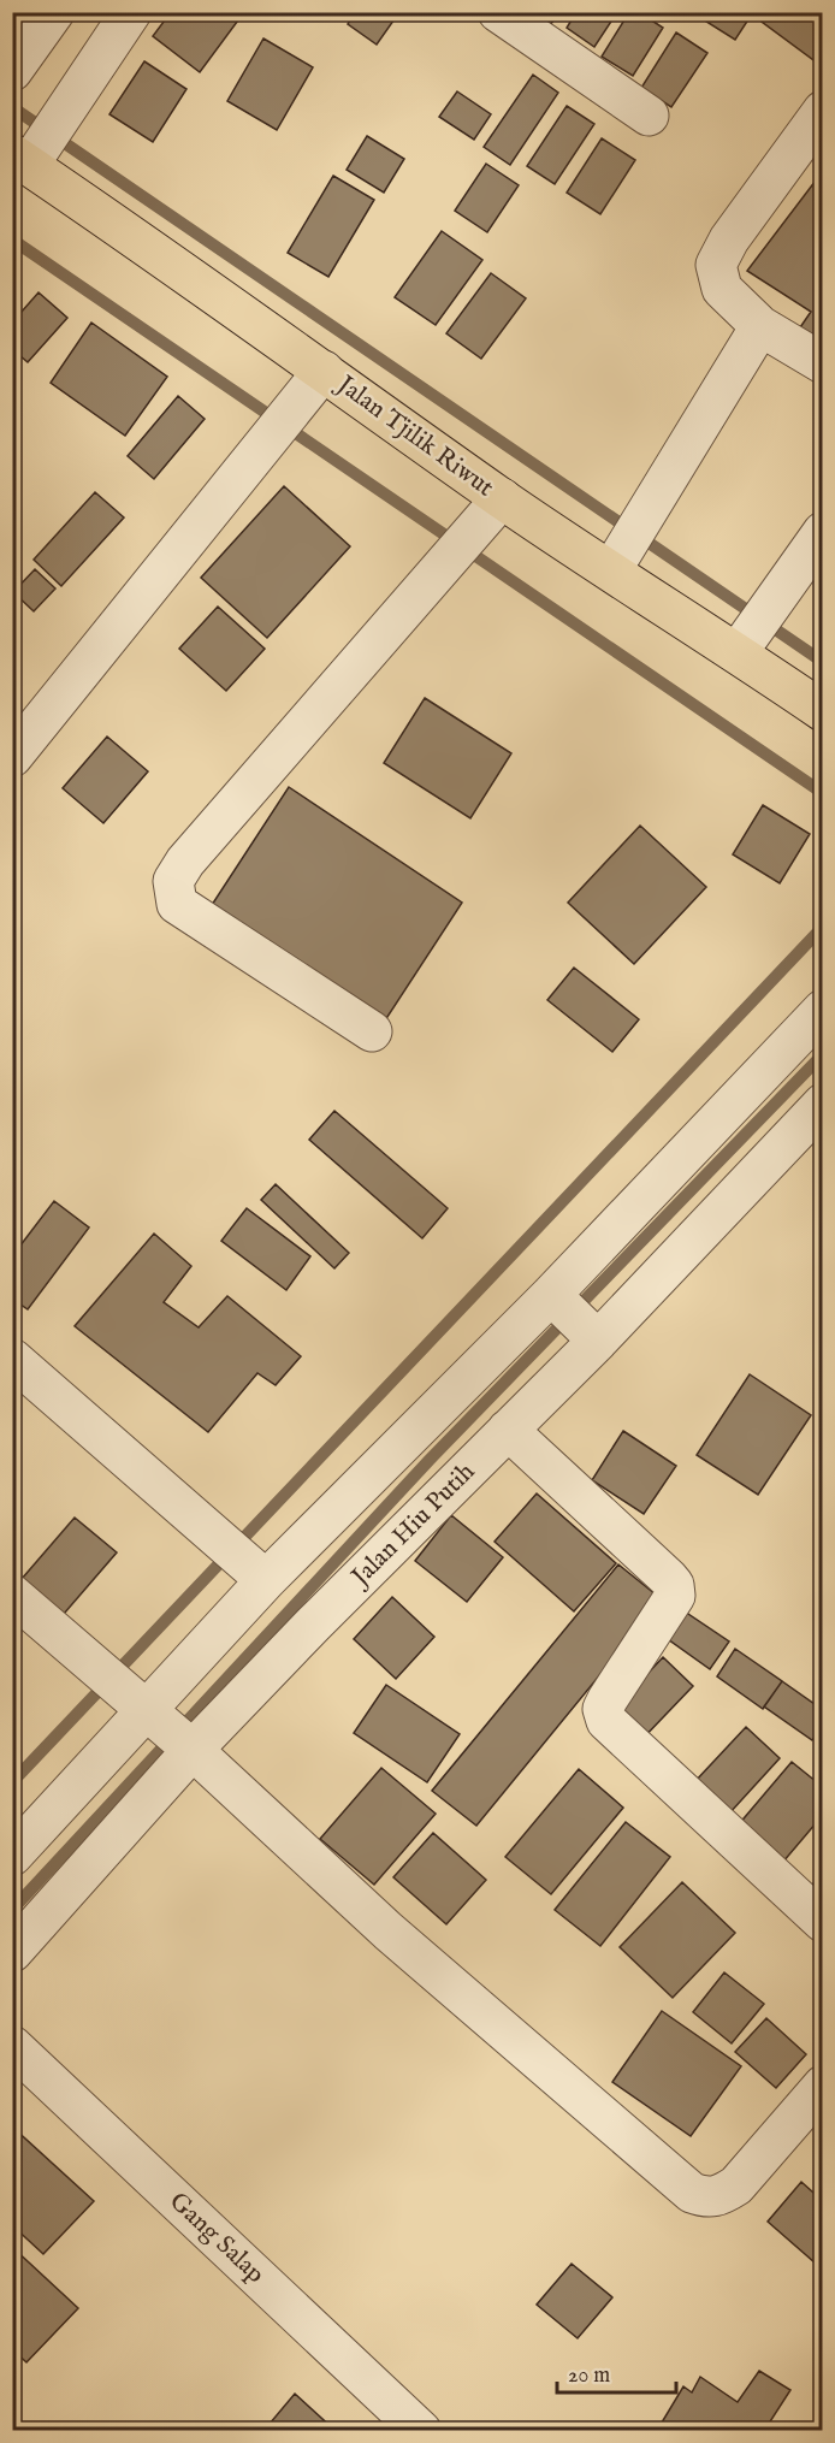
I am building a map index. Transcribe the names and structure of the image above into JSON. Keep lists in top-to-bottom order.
{
  "streets": {
    "highway": ["Jalan Tjilik Riwut"],
    "street": ["Jalan Hiu Putih", "Gang Salap"]
  },
  "scale_bar": "20 m"
}
